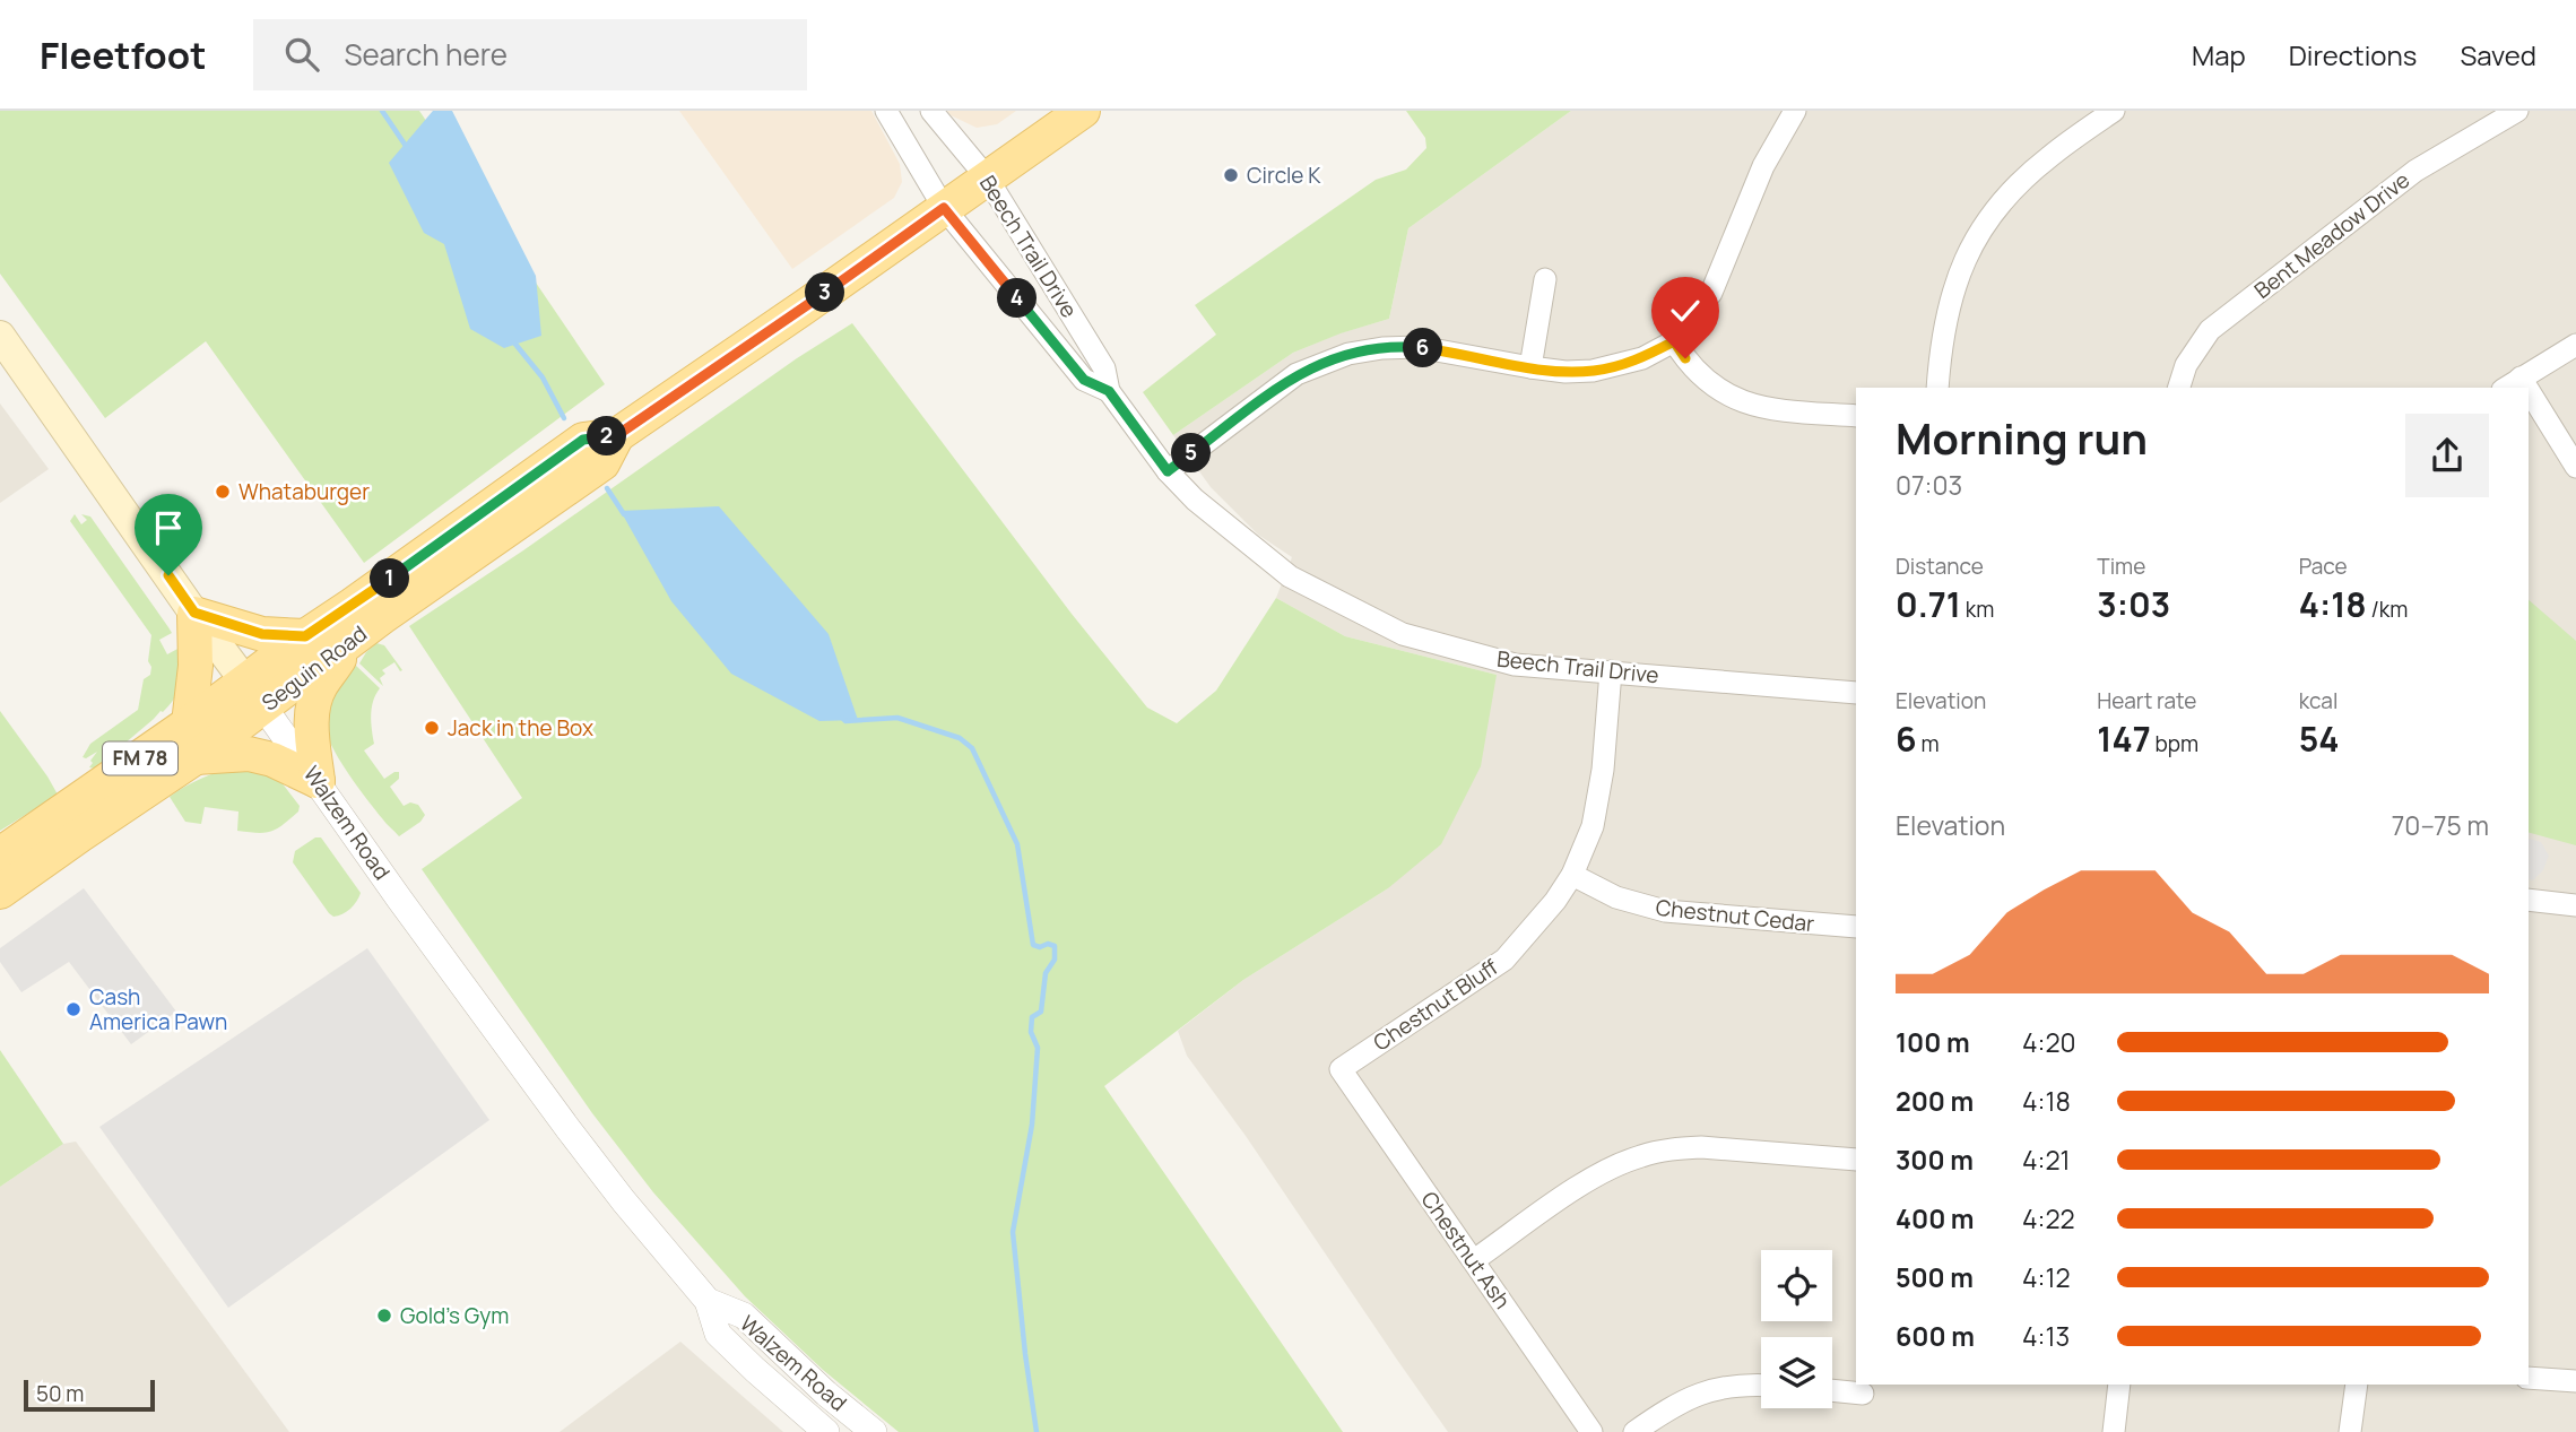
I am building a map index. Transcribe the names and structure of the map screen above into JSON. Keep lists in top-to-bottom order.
{
  "streets": {
    "main road": ["Seguin Road", "FM 78", "Walzem Road"],
    "street": [
      "Bent Meadow Drive",
      "Beech Trail Drive",
      "Chestnut Cedar",
      "Chestnut Bluff",
      "Chestnut Ash"
    ]
  },
  "crossings": [
    ["Beech Trail Drive", "Seguin Road"],
    ["Beech Trail Drive", "Chestnut Bluff"],
    ["Seguin Road", "Walzem Road"],
    ["Chestnut Cedar", "Chestnut Bluff"],
    ["Chestnut Bluff", "Chestnut Ash"]
  ],
  "places": [
    "Circle K",
    "Whataburger",
    "Jack in the Box",
    "Cash America Pawn",
    "Gold's Gym"
  ],
  "scale_bar": "50 m",
  "page": {
    "header": "Fleetfoot",
    "search": "Search here",
    "nav": ["Map", "Directions", "Saved"],
    "pins": [
      "3",
      "4",
      "6",
      "2",
      "5",
      "1"
    ],
    "heading": ["Morning run", "07:03"],
    "stats": [
      ["Distance", "0.71 km"],
      ["Time", "3:03"],
      ["Pace", "4:18 /km"],
      ["Elevation", "6 m"],
      ["Heart rate", "147 bpm"],
      ["kcal", "54"]
    ],
    "chart": ["Elevation", "70–75 m"],
    "list": [
      {
        "name": "100 m",
        "note": "4:20"
      },
      {
        "name": "200 m",
        "note": "4:18"
      },
      {
        "name": "300 m",
        "note": "4:21"
      },
      {
        "name": "400 m",
        "note": "4:22"
      },
      {
        "name": "500 m",
        "note": "4:12"
      },
      {
        "name": "600 m",
        "note": "4:13"
      }
    ],
    "scale": "50 m"
  }
}
